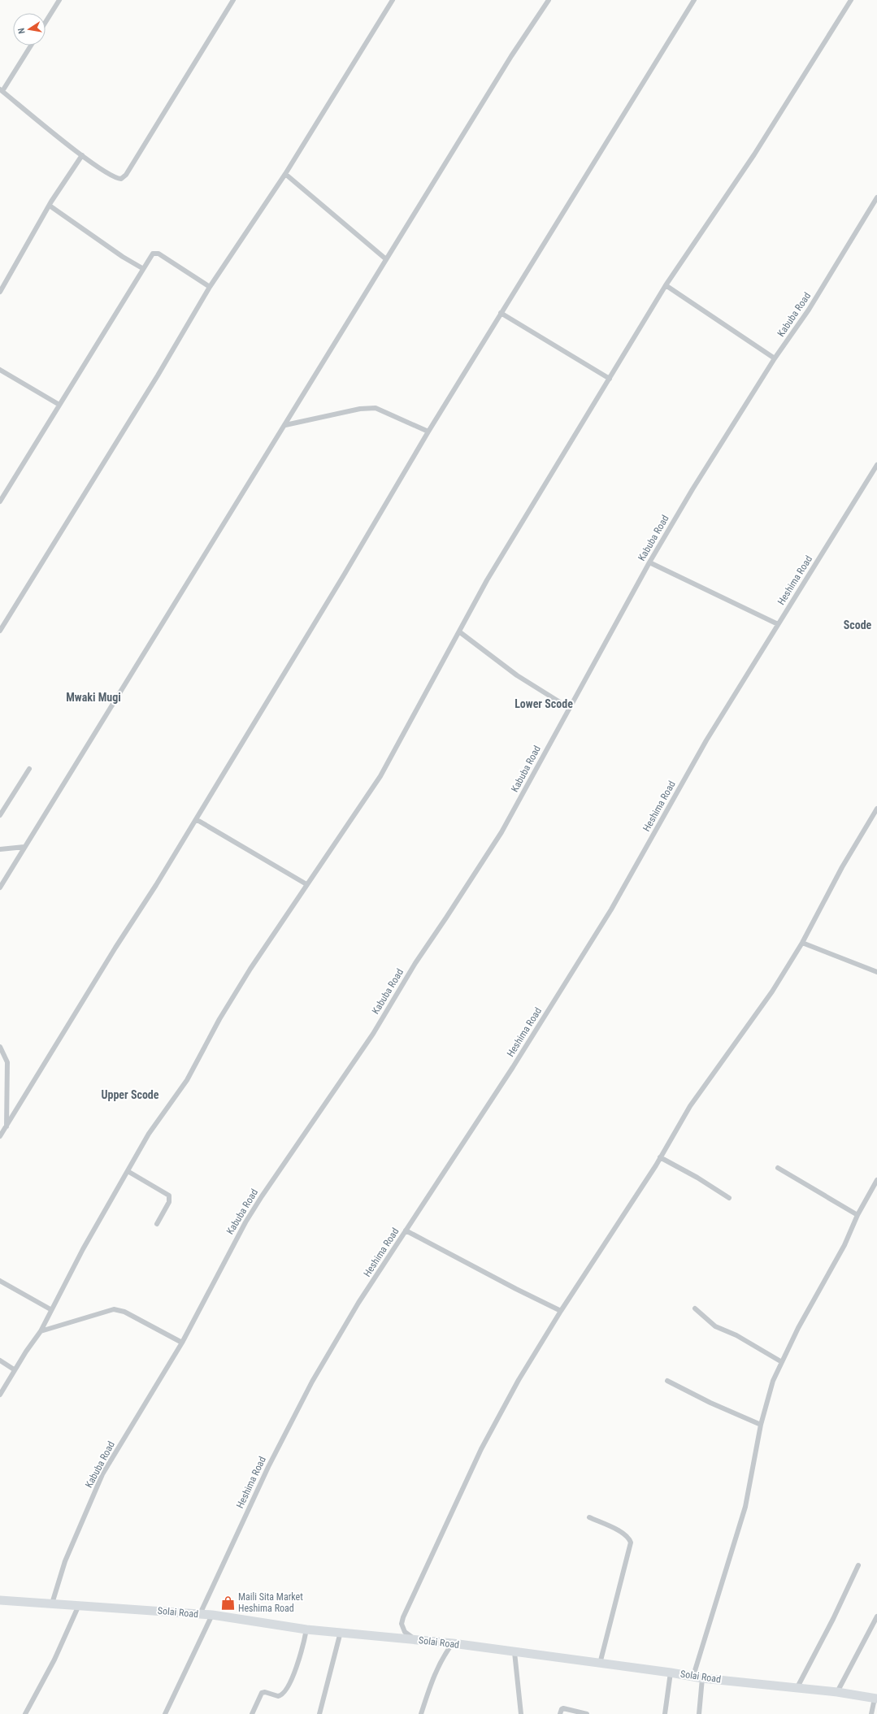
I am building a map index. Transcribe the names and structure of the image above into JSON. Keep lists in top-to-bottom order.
{
  "streets": {
    "highway": ["Solai Road"],
    "street": ["Kabuba Road", "Heshima Road"]
  },
  "crossings": [
    ["Kabuba Road", "Solai Road"],
    ["Heshima Road", "Solai Road"]
  ],
  "districts": [
    "Scode",
    "Mwaki Mugi",
    "Lower Scode",
    "Upper Scode"
  ],
  "places": {
    "shop": ["Maili Sita Market Heshima Road"]
  },
  "north": "left"
}
